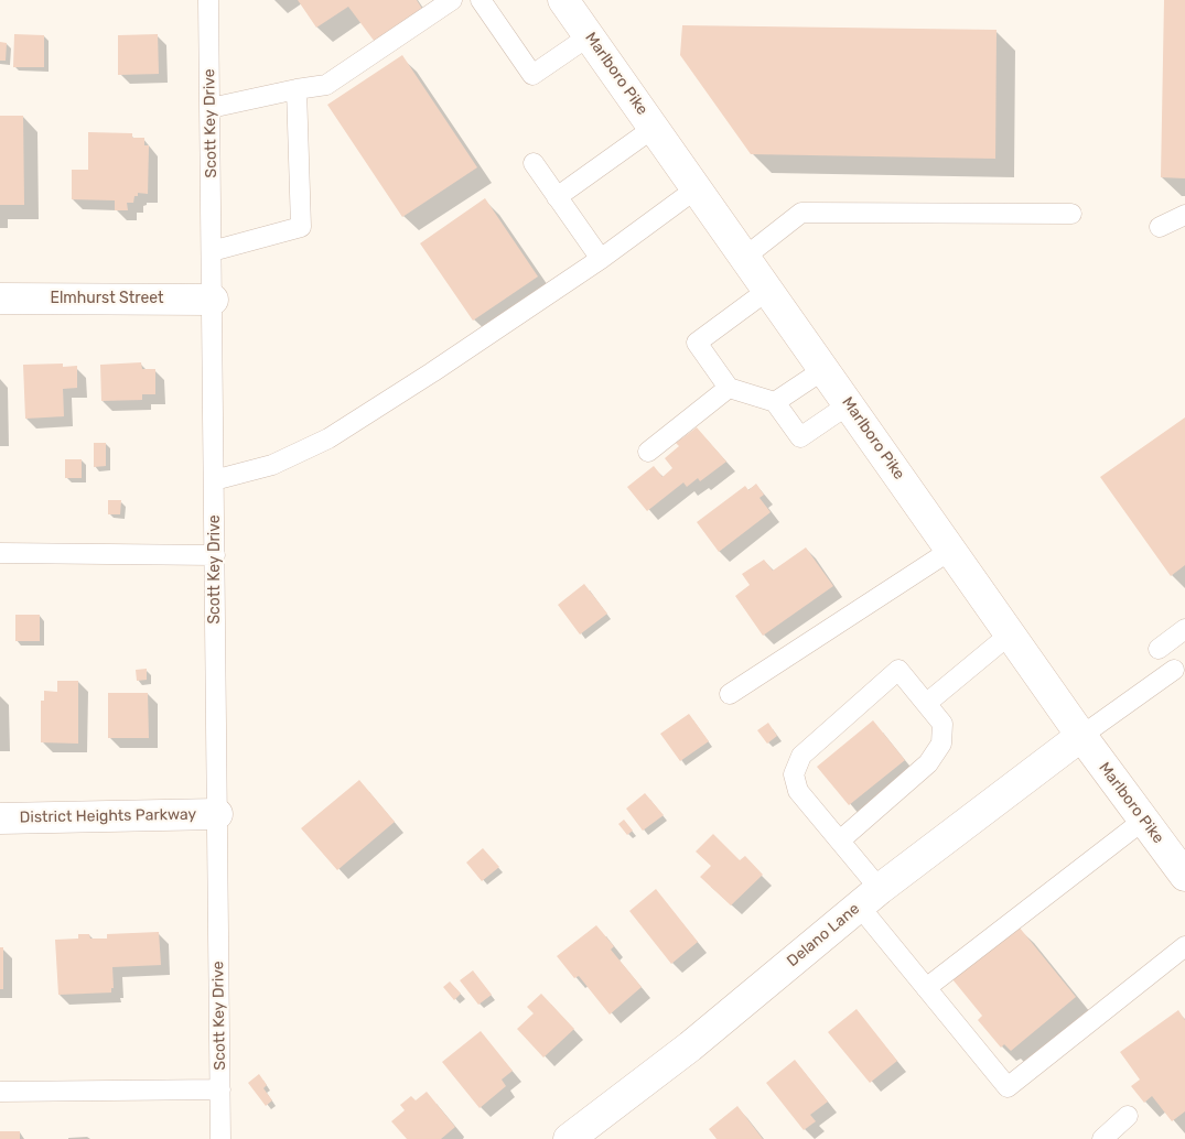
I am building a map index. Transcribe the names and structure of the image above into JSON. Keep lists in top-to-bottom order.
{
  "streets": {
    "main road": [
      "Marlboro Pike",
      "Elmhurst Street",
      "District Heights Parkway",
      "Delano Lane"
    ],
    "lane": ["Scott Key Drive"]
  },
  "crossings": [
    ["Marlboro Pike", "Delano Lane"],
    ["Scott Key Drive", "Elmhurst Street"],
    ["Scott Key Drive", "District Heights Parkway"]
  ]
}
